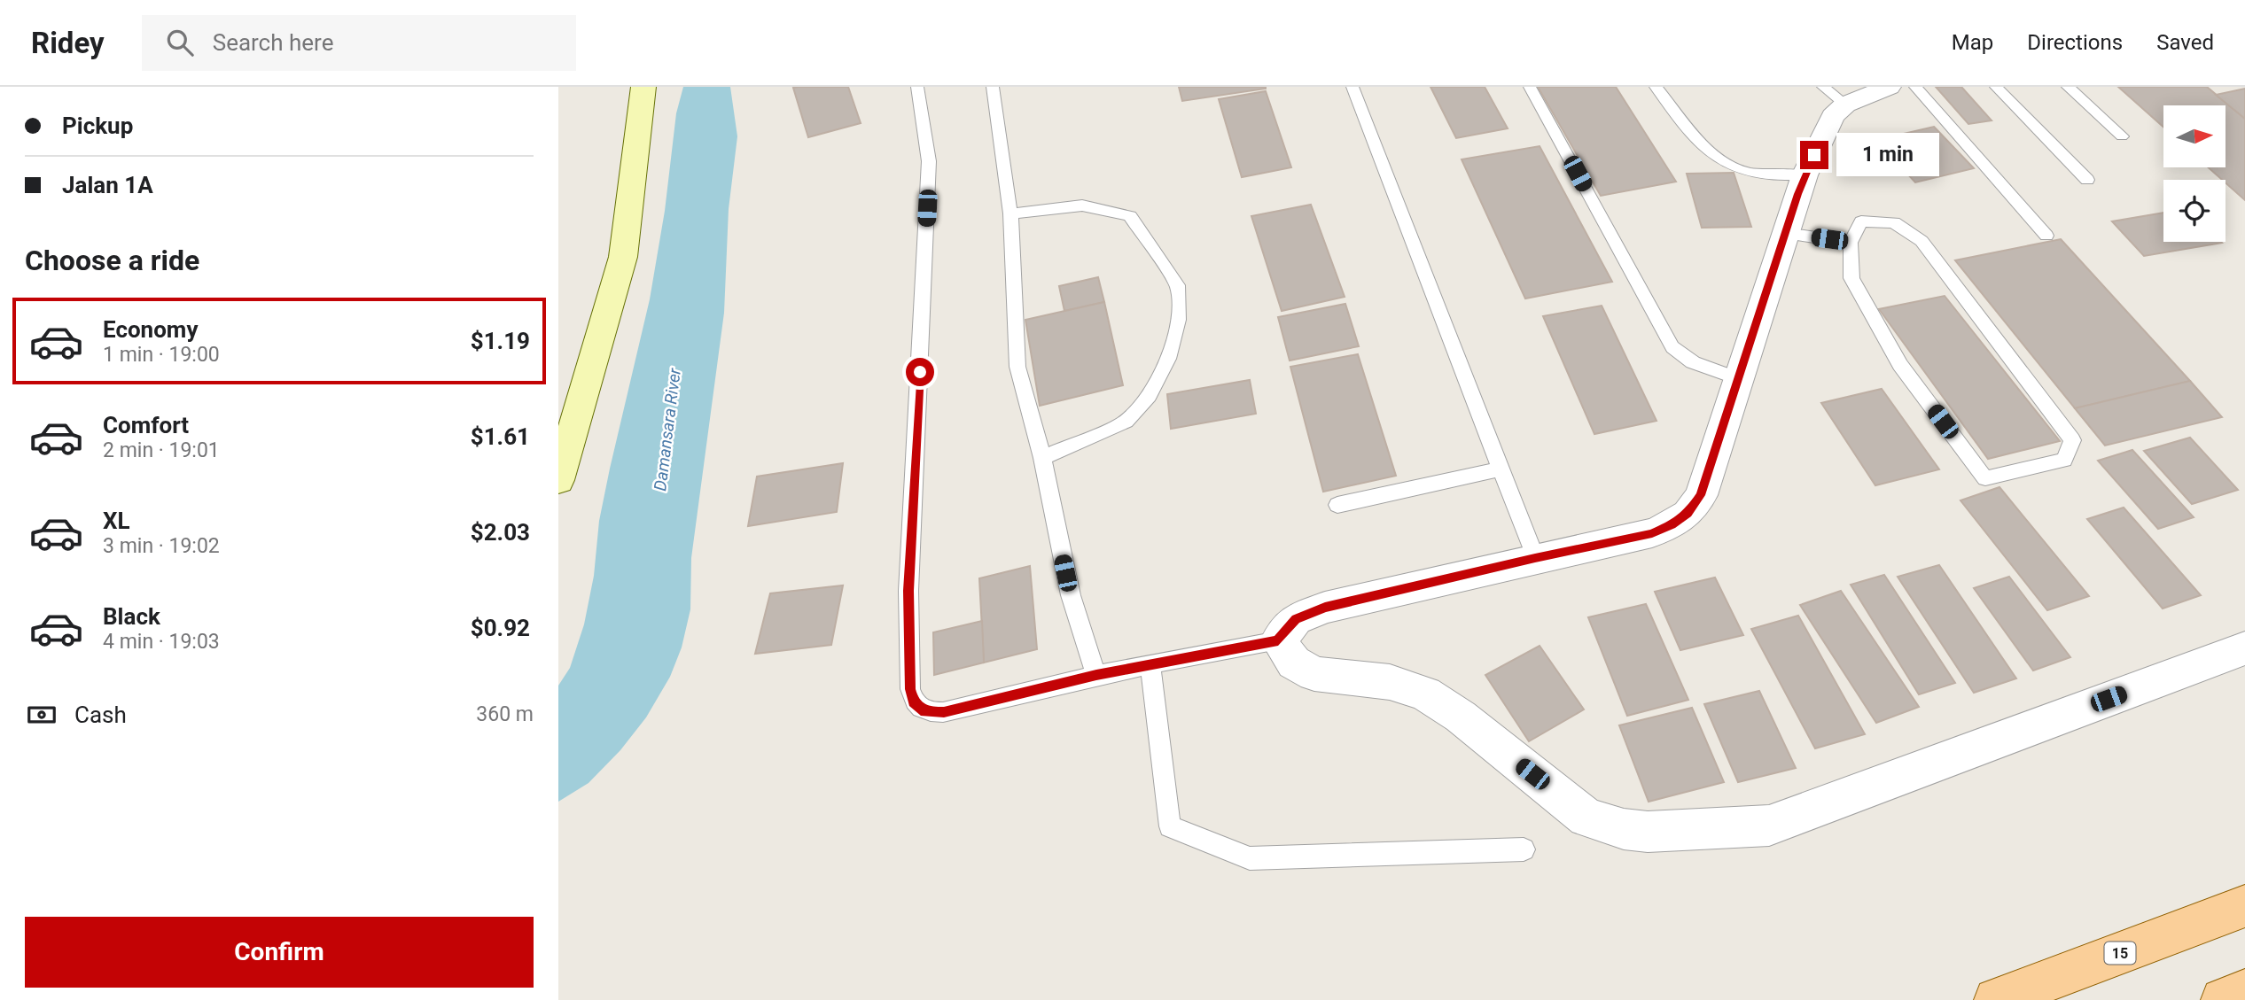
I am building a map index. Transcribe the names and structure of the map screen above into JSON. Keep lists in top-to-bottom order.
{
  "streets": {
    "main road": ["15"]
  },
  "water": ["Damansara River"],
  "north": "right",
  "page": {
    "header": "Ridey",
    "search": "Search here",
    "nav": ["Map", "Directions", "Saved"],
    "banner": ["Pickup", "Jalan 1A"],
    "bubble": "1 min",
    "heading": "Choose a ride",
    "list": [
      {
        "name": "Economy",
        "note": "1 min · 19:00",
        "value": "$1.19"
      },
      {
        "name": "Comfort",
        "note": "2 min · 19:01",
        "value": "$1.61"
      },
      {
        "name": "XL",
        "note": "3 min · 19:02",
        "value": "$2.03"
      },
      {
        "name": "Black",
        "note": "4 min · 19:03",
        "value": "$0.92"
      }
    ],
    "pay": ["Cash", "360 m"],
    "buttons": "Confirm"
  }
}
